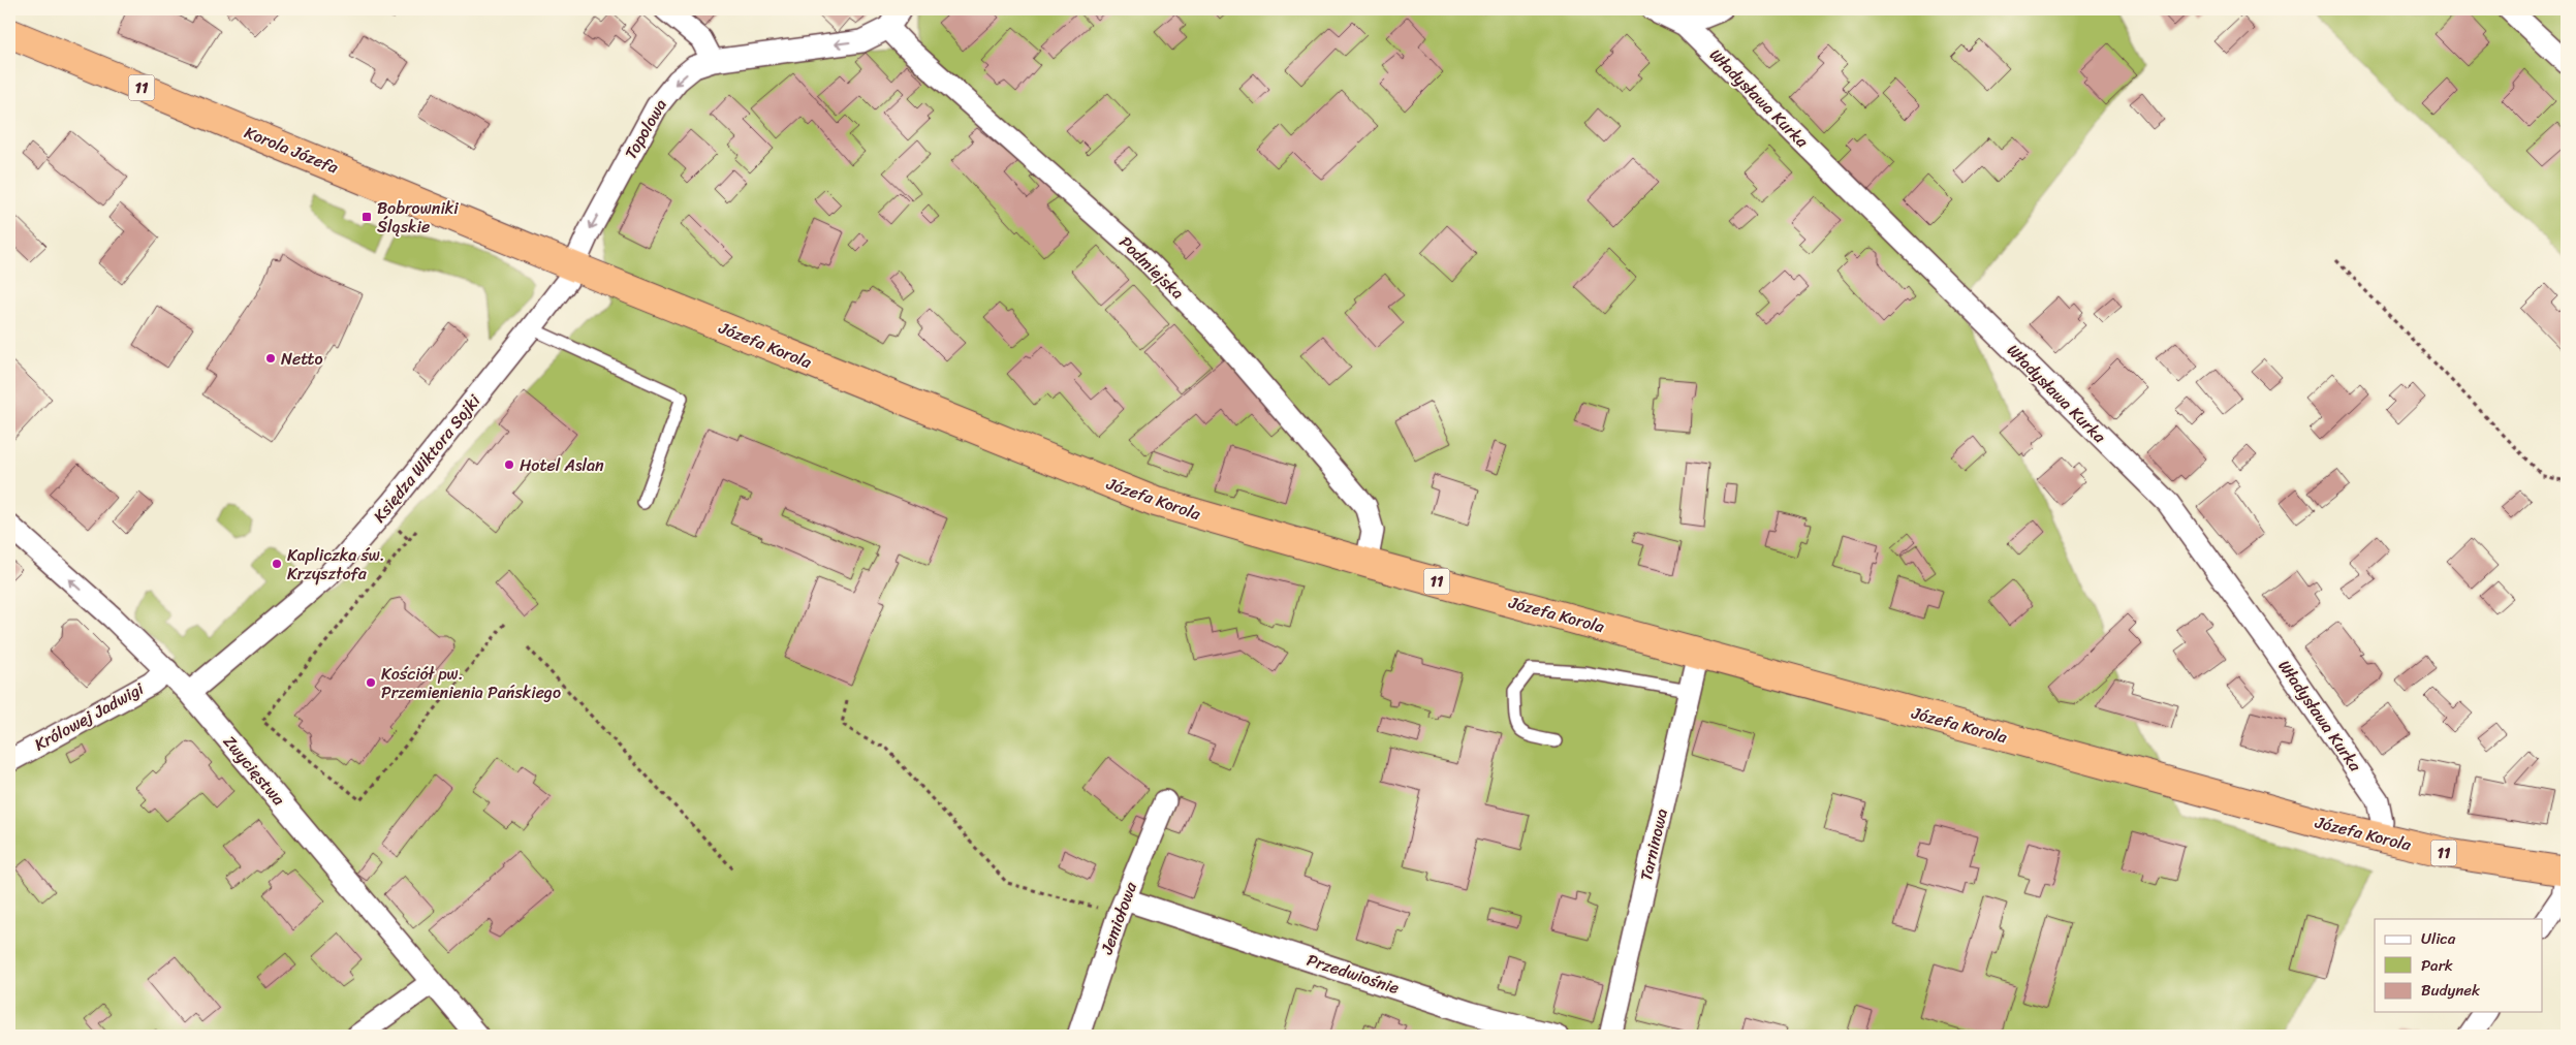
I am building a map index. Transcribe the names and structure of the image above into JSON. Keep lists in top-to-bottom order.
{
  "streets": {
    "highway": ["11", "Korola Józefa", "Józefa Korola"],
    "street": [
      "Władysława Kurka",
      "Topolowa",
      "Podmiejska",
      "Księdza Wiktora Sojki",
      "Królowej Jadwigi",
      "Zwycięstwa",
      "Tarninowa",
      "Jemiołowa",
      "Przedwiośnie"
    ]
  },
  "crossings": [
    ["Władysława Kurka", "Józefa Korola"],
    ["Topolowa", "Korola Józefa"],
    ["Topolowa", "Podmiejska"],
    ["Topolowa", "Józefa Korola"],
    ["Topolowa", "Księdza Wiktora Sojki"],
    ["Korola Józefa", "Józefa Korola"],
    ["Korola Józefa", "Księdza Wiktora Sojki"],
    ["Podmiejska", "Józefa Korola"],
    ["Józefa Korola", "Księdza Wiktora Sojki"],
    ["Józefa Korola", "Tarninowa"],
    ["Księdza Wiktora Sojki", "Zwycięstwa"],
    ["Królowej Jadwigi", "Zwycięstwa"],
    ["Jemiołowa", "Przedwiośnie"]
  ],
  "one_way": ["Topolowa"],
  "places": {
    "transit": ["Bobrowniki Śląskie"],
    "other": [
      "Netto",
      "Hotel Aslan",
      "Kapliczka św. Krzysztofa",
      "Kościół pw. Przemienienia Pańskiego"
    ]
  },
  "legend": ["Ulica", "Park", "Budynek"]
}
